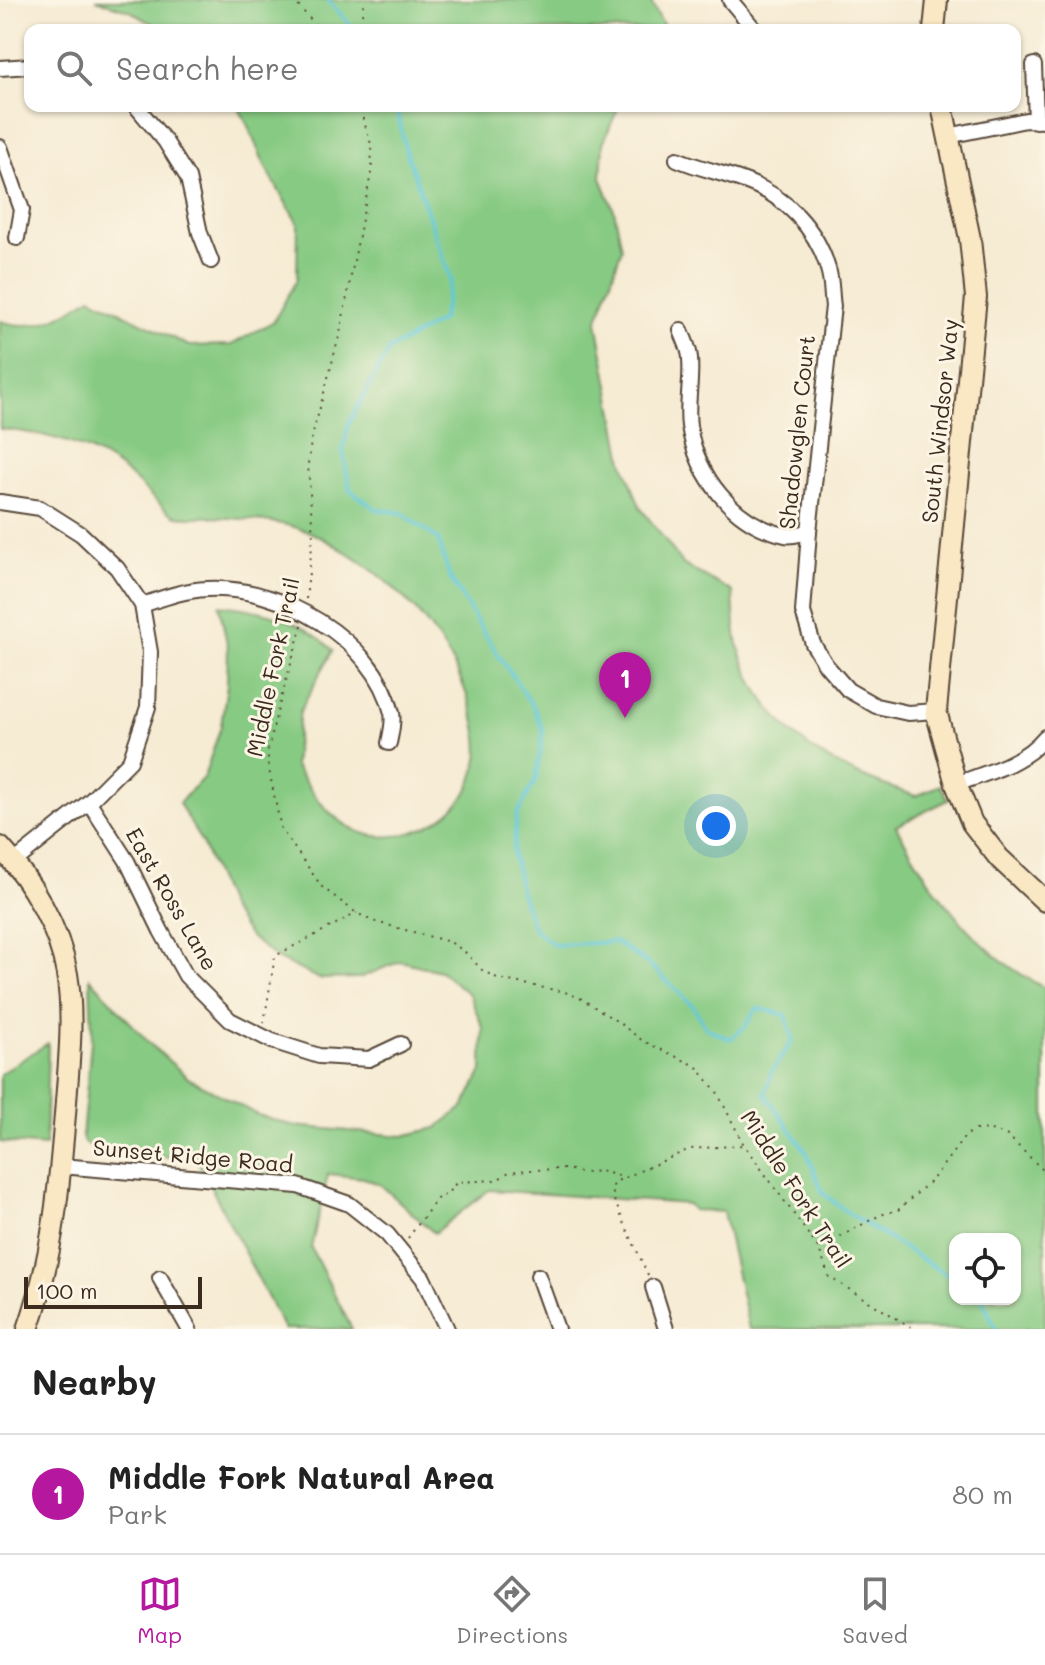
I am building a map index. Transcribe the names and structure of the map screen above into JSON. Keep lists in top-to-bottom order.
{
  "streets": {
    "street": [
      "South Windsor Way",
      "Shadowglen Court",
      "East Ross Lane",
      "Sunset Ridge Road"
    ],
    "path": ["Middle Fork Trail"]
  },
  "crossings": [
    ["South Windsor Way", "Shadowglen Court"]
  ],
  "scale_bar": "100 m",
  "page": {
    "search": "Search here",
    "pins": "1",
    "scale": "100 m",
    "heading": "Nearby",
    "list": [
      {
        "mark": "1",
        "name": "Middle Fork Natural Area",
        "note": "Park",
        "value": "80 m"
      }
    ],
    "nav": ["Map", "Directions", "Saved"]
  }
}
